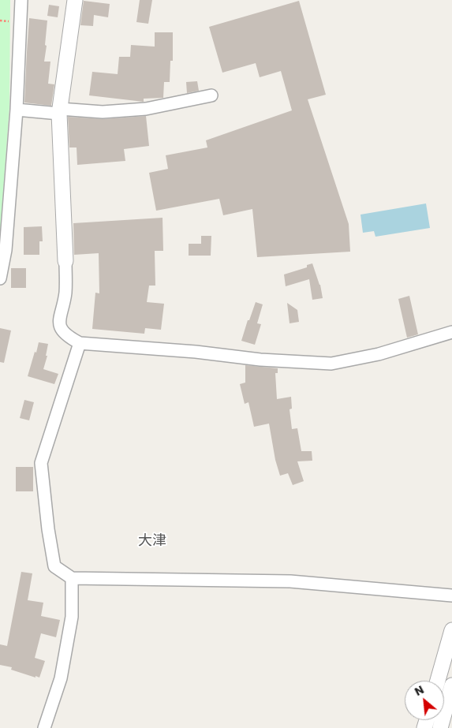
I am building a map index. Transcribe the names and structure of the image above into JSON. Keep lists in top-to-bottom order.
{
  "districts": ["大津"],
  "north": "top left"
}
